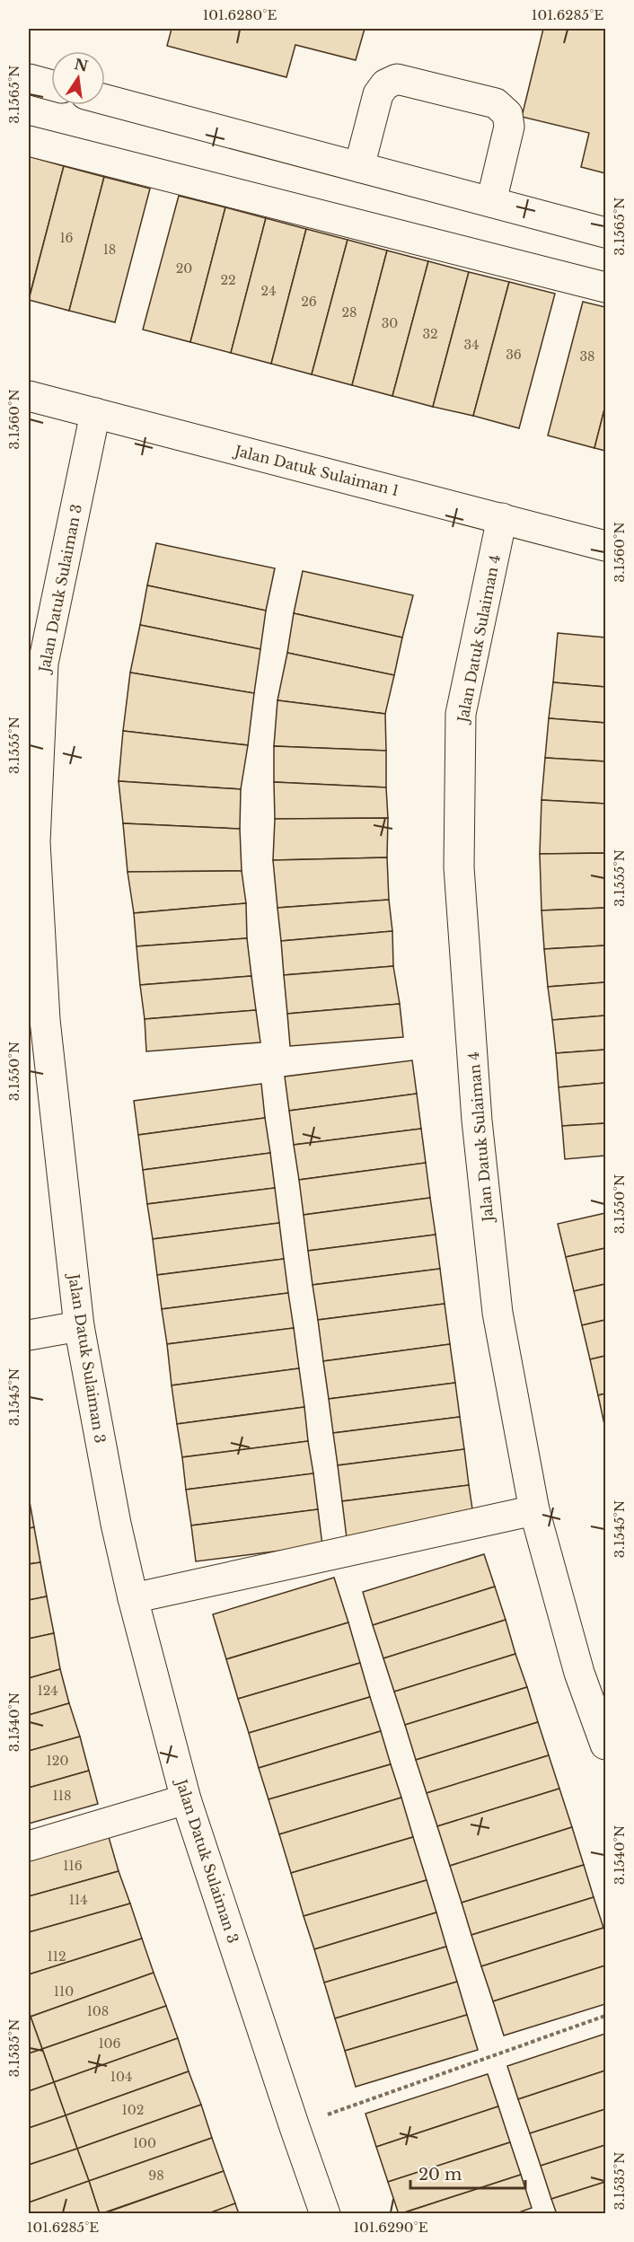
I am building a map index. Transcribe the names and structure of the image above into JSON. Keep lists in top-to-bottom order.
{
  "streets": {
    "street": ["Jalan Datuk Sulaiman 1", "Jalan Datuk Sulaiman 3", "Jalan Datuk Sulaiman 4"]
  },
  "crossings": [
    ["Jalan Datuk Sulaiman 1", "Jalan Datuk Sulaiman 3"],
    ["Jalan Datuk Sulaiman 1", "Jalan Datuk Sulaiman 4"]
  ],
  "house_numbers": [
    "16",
    "18",
    "20",
    "22",
    "24",
    "26",
    "28",
    "30",
    "32",
    "34",
    "36",
    "38",
    "124",
    "120",
    "118",
    "116",
    "114",
    "112",
    "110",
    "108",
    "106",
    "104",
    "102",
    "100",
    "98"
  ],
  "scale_bar": "20 m",
  "north": "top",
  "coordinates": [
    "101.6280°E",
    "101.6285°E",
    "3.1565°N",
    "3.1560°N",
    "3.1555°N",
    "3.1550°N",
    "3.1545°N",
    "3.1540°N",
    "3.1535°N",
    "101.6290°E"
  ]
}
